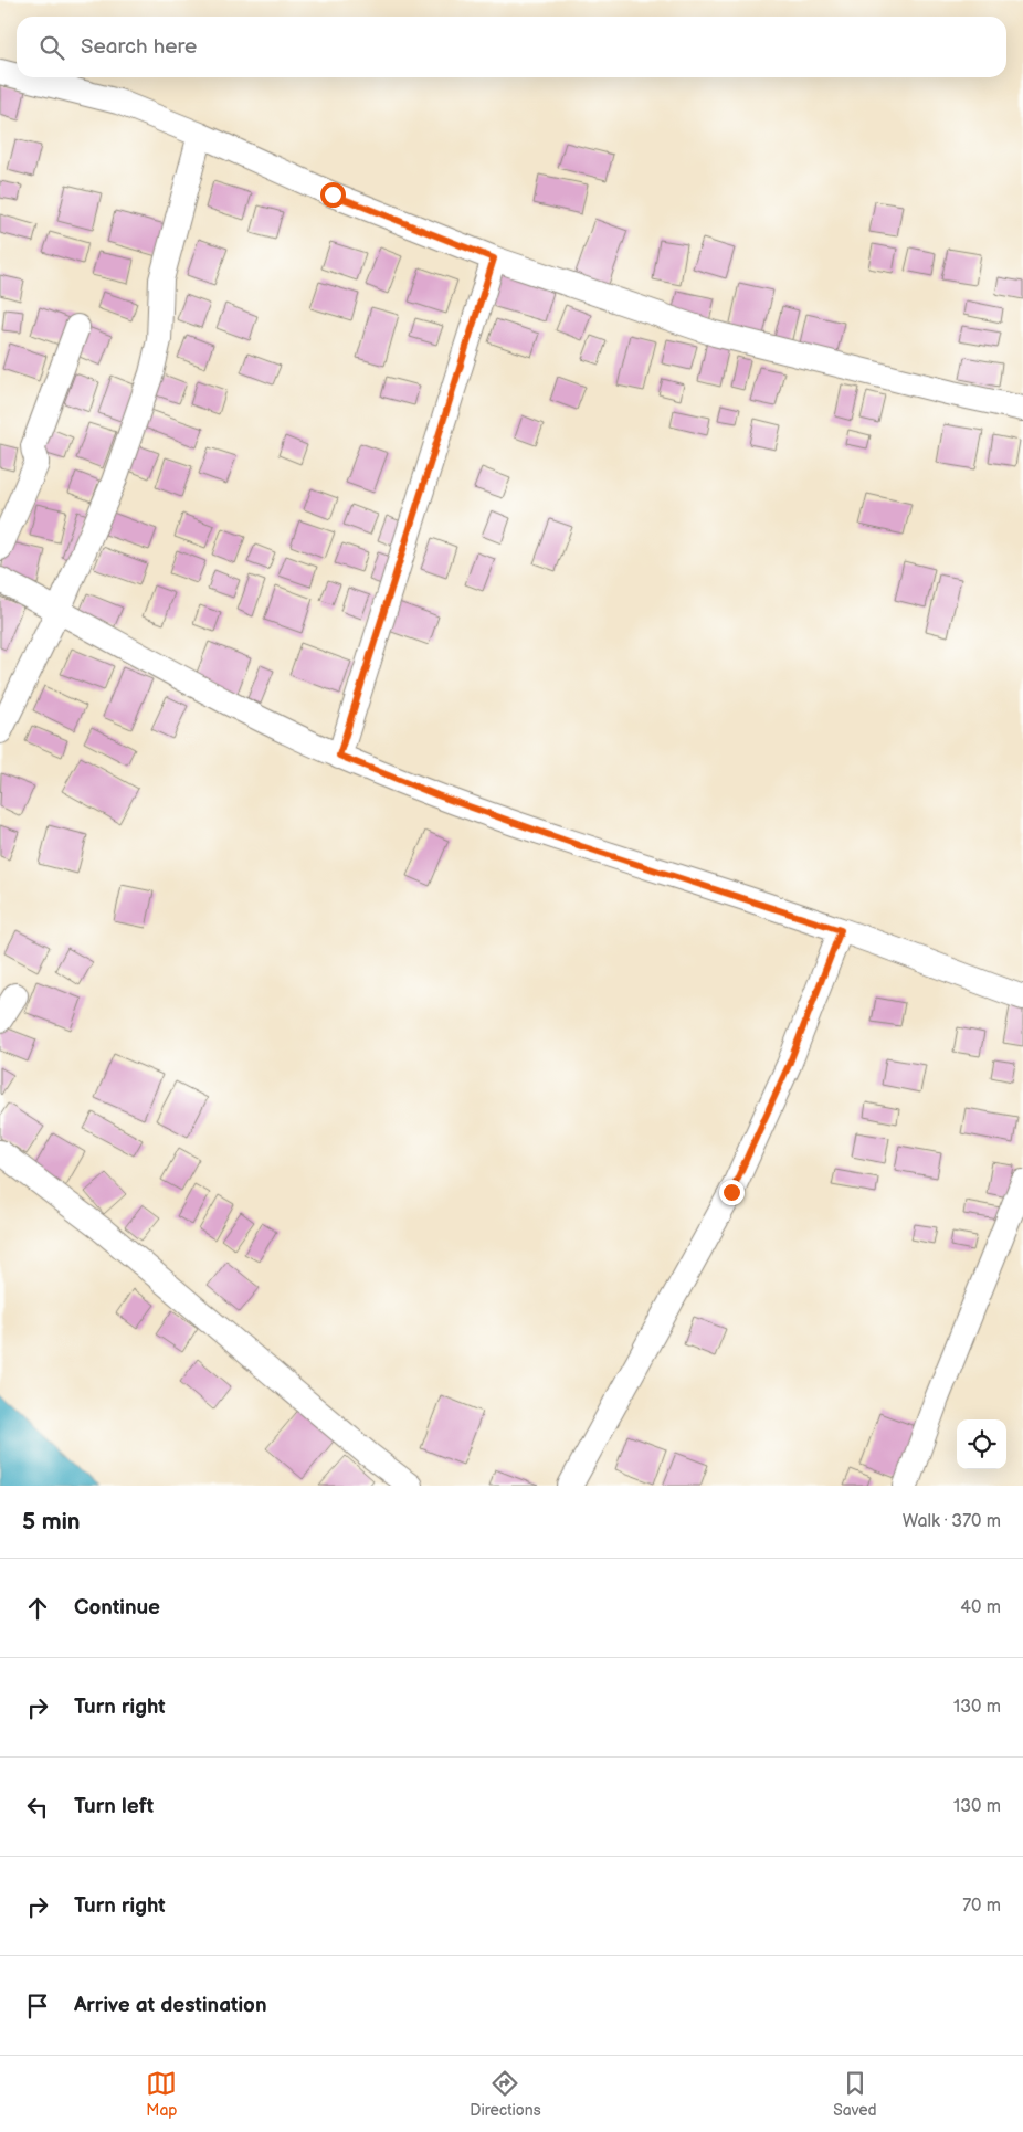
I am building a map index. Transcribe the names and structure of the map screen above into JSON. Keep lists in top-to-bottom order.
{
  "page": {
    "search": "Search here",
    "heading": ["5 min", "Walk · 370 m"],
    "list": [
      ["Continue", "40 m"],
      ["Turn right", "130 m"],
      ["Turn left", "130 m"],
      ["Turn right", "70 m"],
      "Arrive at destination"
    ],
    "nav": ["Map", "Directions", "Saved"]
  }
}
